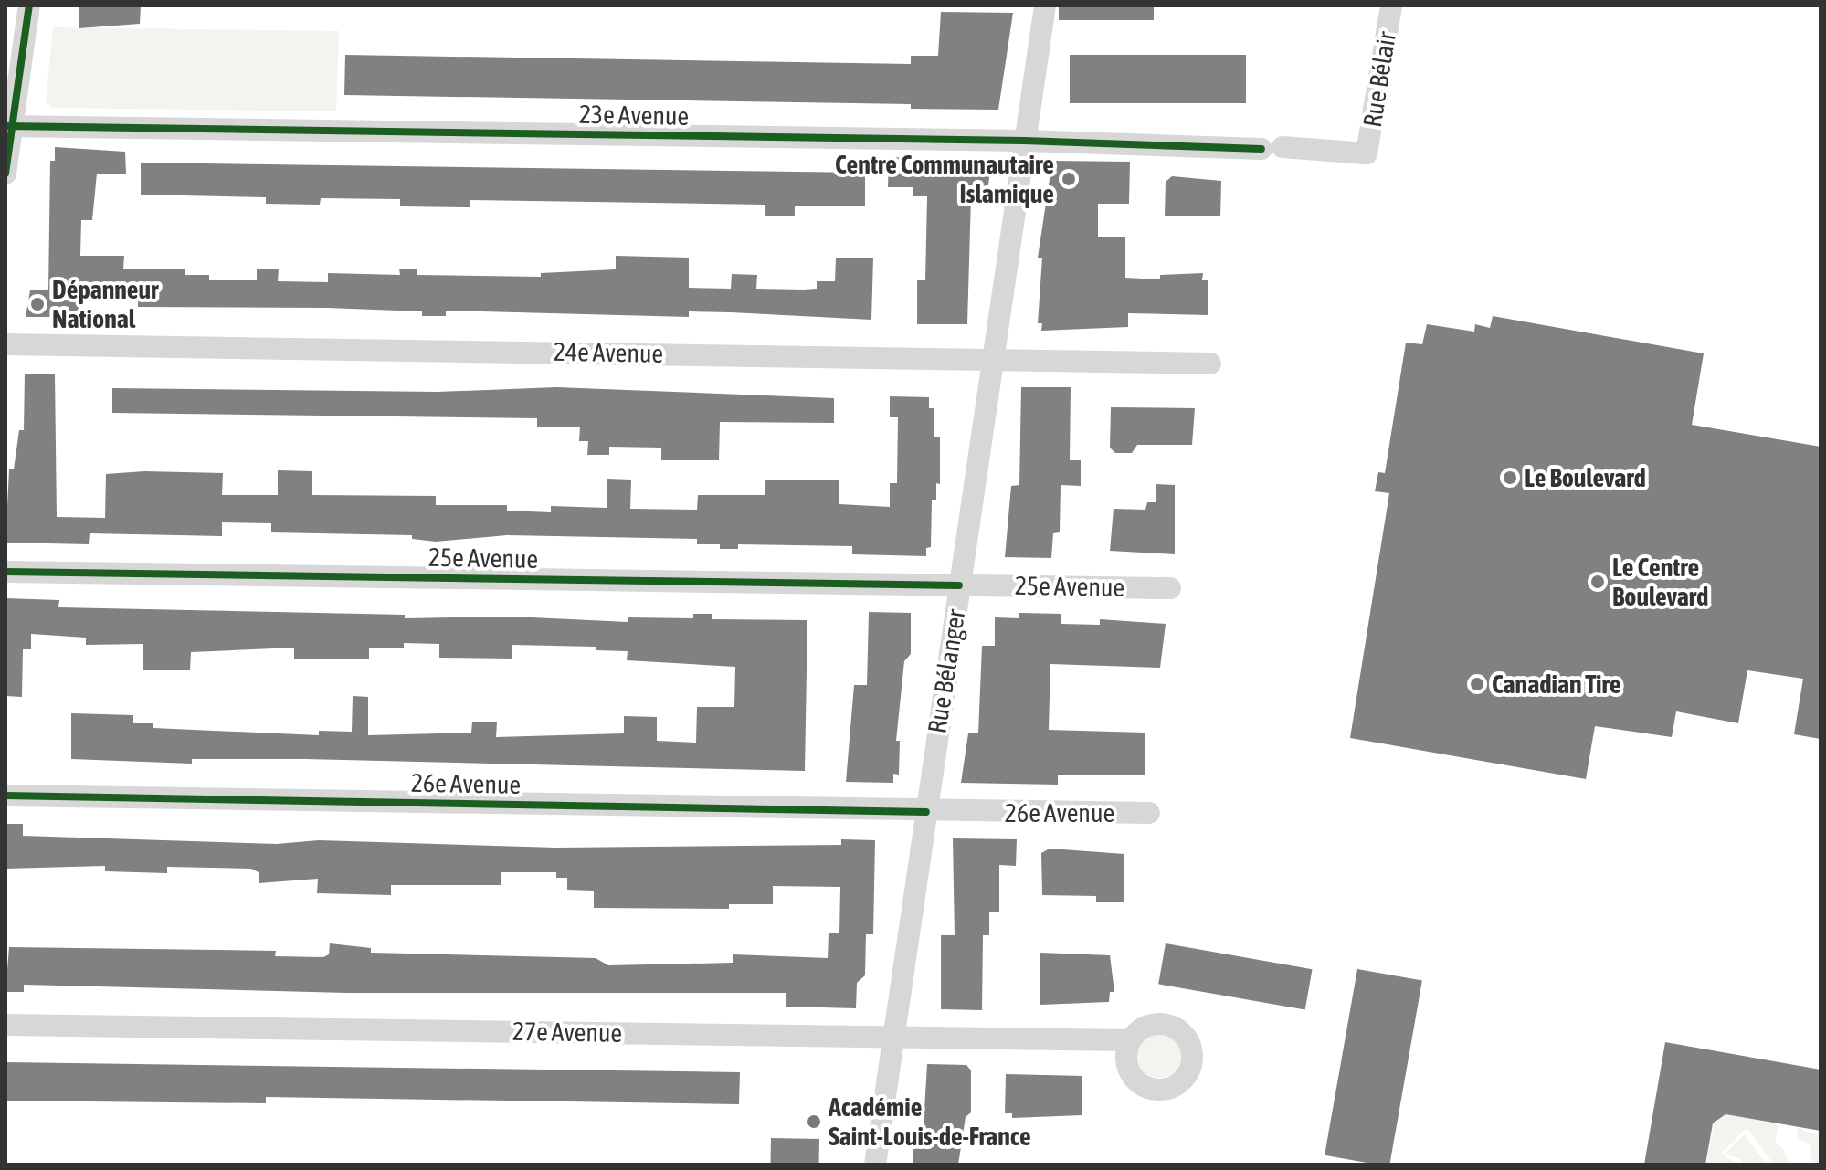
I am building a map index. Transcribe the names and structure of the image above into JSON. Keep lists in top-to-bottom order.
{
  "streets": {
    "street": [
      "Rue Bélair",
      "23e Avenue",
      "24e Avenue",
      "25e Avenue",
      "Rue Bélanger",
      "26e Avenue",
      "27e Avenue"
    ]
  },
  "crossings": [
    ["Rue Bélair", "23e Avenue"],
    ["23e Avenue", "Rue Bélanger"],
    ["24e Avenue", "Rue Bélanger"],
    ["25e Avenue", "Rue Bélanger"],
    ["Rue Bélanger", "26e Avenue"],
    ["Rue Bélanger", "27e Avenue"]
  ],
  "places": [
    "Centre Communautaire Islamique",
    "Dépanneur National",
    "Le Boulevard",
    "Le Centre Boulevard",
    "Canadian Tire",
    "Académie Saint-Louis-de-France"
  ]
}
